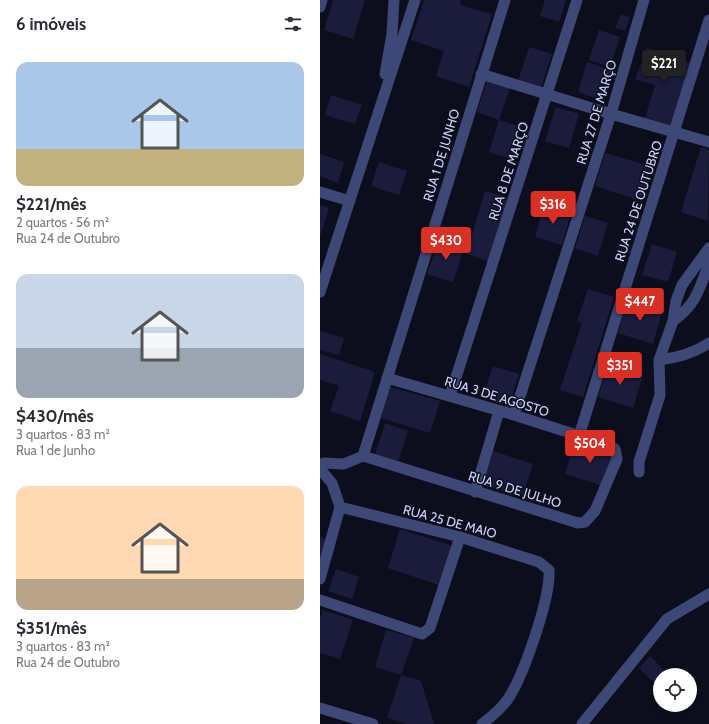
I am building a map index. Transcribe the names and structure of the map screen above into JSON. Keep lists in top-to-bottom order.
{
  "streets": {
    "street": [
      "RUA 27 DE MARÇO",
      "RUA 1 DE JUNHO",
      "RUA 8 DE MARÇO",
      "RUA 24 DE OUTUBRO",
      "RUA 3 DE AGOSTO",
      "RUA 9 DE JULHO",
      "RUA 25 DE MAIO"
    ]
  },
  "crossings": [
    ["RUA 27 DE MARÇO", "RUA 3 DE AGOSTO"],
    ["RUA 1 DE JUNHO", "RUA 3 DE AGOSTO"],
    ["RUA 1 DE JUNHO", "RUA 9 DE JULHO"],
    ["RUA 8 DE MARÇO", "RUA 3 DE AGOSTO"],
    ["RUA 24 DE OUTUBRO", "RUA 3 DE AGOSTO"],
    ["RUA 3 DE AGOSTO", "RUA 9 DE JULHO"]
  ],
  "page": {
    "heading": "6 imóveis",
    "list": [
      {
        "name": "$221/mês",
        "note": "2 quartos · 56 m² · Rua 24 de Outubro"
      },
      {
        "name": "$430/mês",
        "note": "3 quartos · 83 m² · Rua 1 de Junho"
      },
      {
        "name": "$351/mês",
        "note": "3 quartos · 83 m² · Rua 24 de Outubro"
      }
    ],
    "price": [
      "$221",
      "$316",
      "$430",
      "$447",
      "$351",
      "$504"
    ]
  }
}
